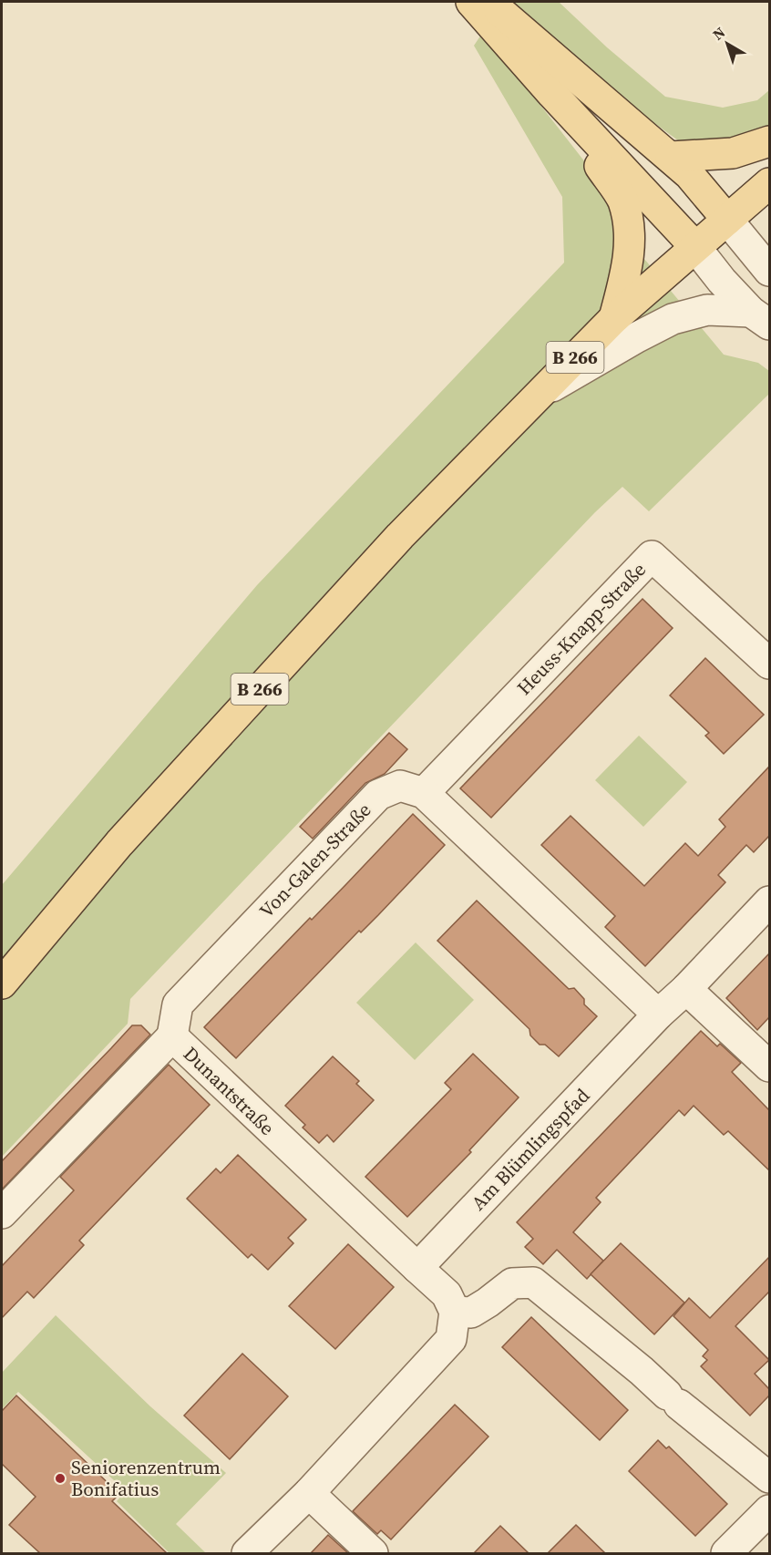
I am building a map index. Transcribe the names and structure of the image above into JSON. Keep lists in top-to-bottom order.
{
  "streets": {
    "main road": ["B 266"],
    "street": [
      "Heuss-Knapp-Straße",
      "Von-Galen-Straße",
      "Dunantstraße",
      "Am Blümlingspfad"
    ]
  },
  "crossings": [
    ["Heuss-Knapp-Straße", "Von-Galen-Straße"],
    ["Von-Galen-Straße", "Dunantstraße"],
    ["Dunantstraße", "Am Blümlingspfad"]
  ],
  "places": ["Seniorenzentrum Bonifatius"],
  "north": "top left"
}
